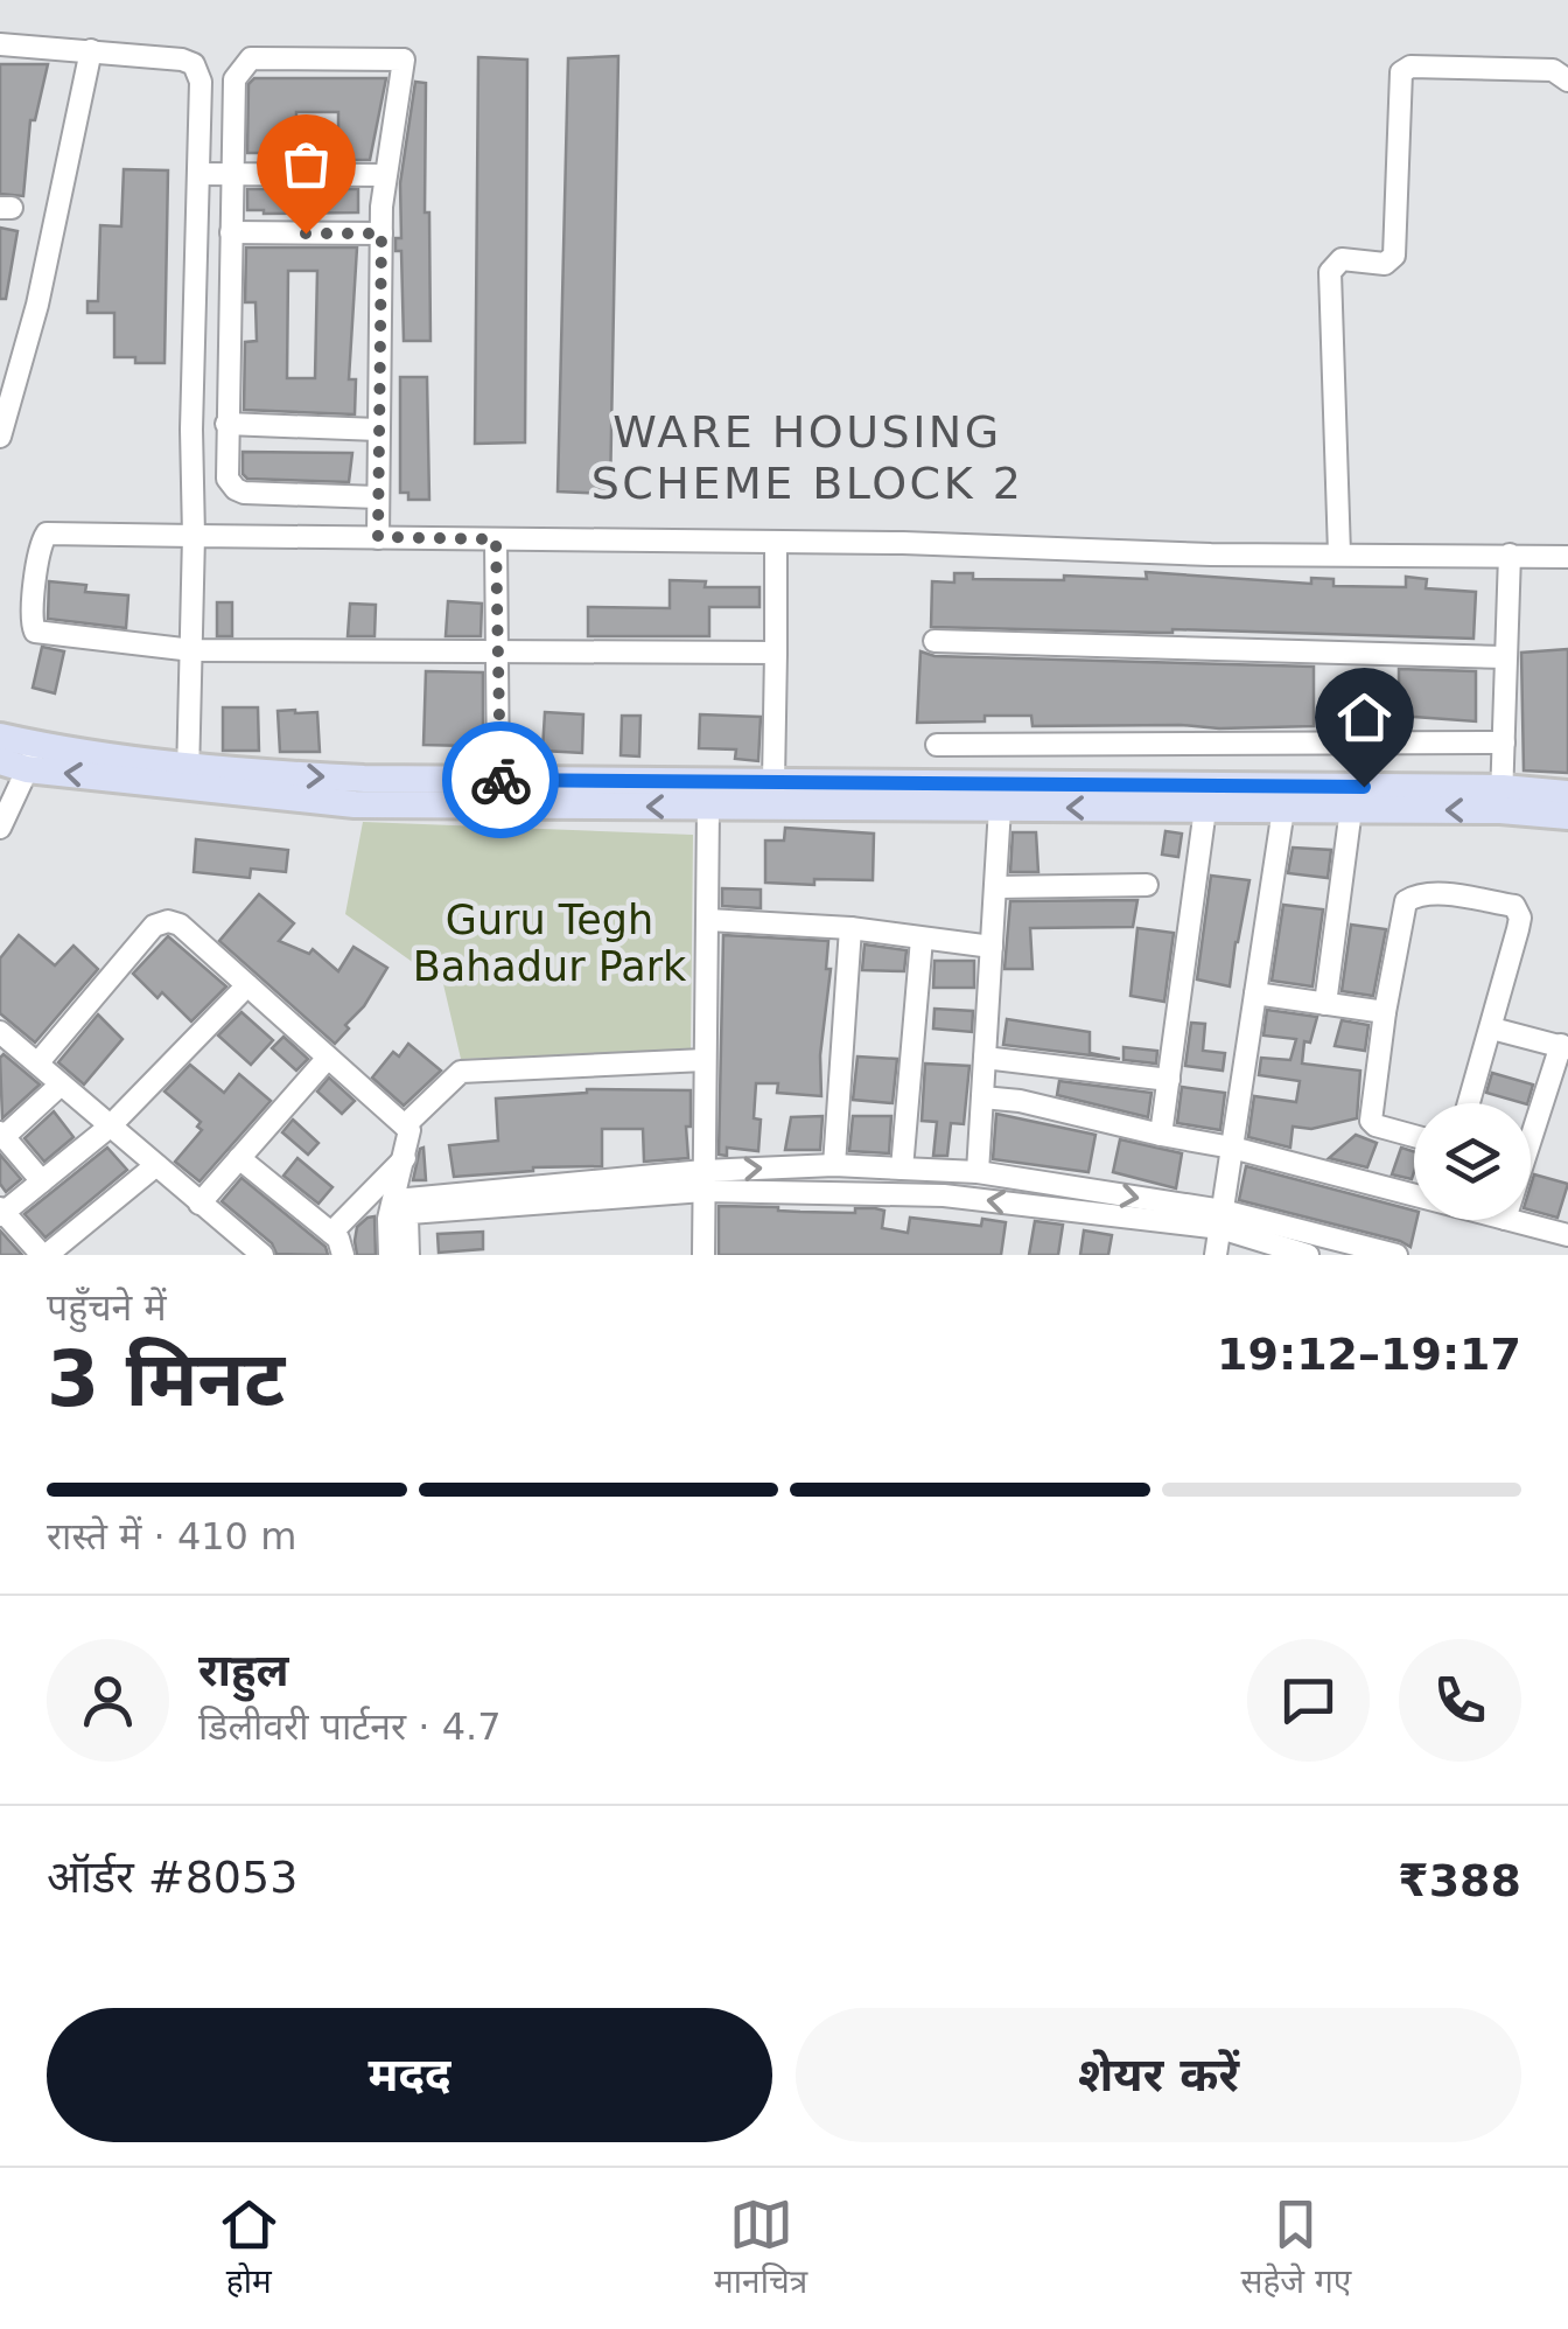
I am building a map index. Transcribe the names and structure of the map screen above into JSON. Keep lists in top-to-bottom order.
{
  "districts": ["WARE HOUSING SCHEME BLOCK 2"],
  "parks": ["Guru Tegh Bahadur Park"],
  "page": {
    "heading": ["3 मिनट", "पहुँचने में", "19:12–19:17"],
    "panel": [
      "राहुल",
      "डिलीवरी पार्टनर · 4.7",
      "ऑर्डर #8053",
      "₹388"
    ],
    "bar": "रास्ते में · 410 m",
    "buttons": ["मदद", "शेयर करें"],
    "tabs": ["होम", "मानचित्र", "सहेजे गए"]
  }
}
